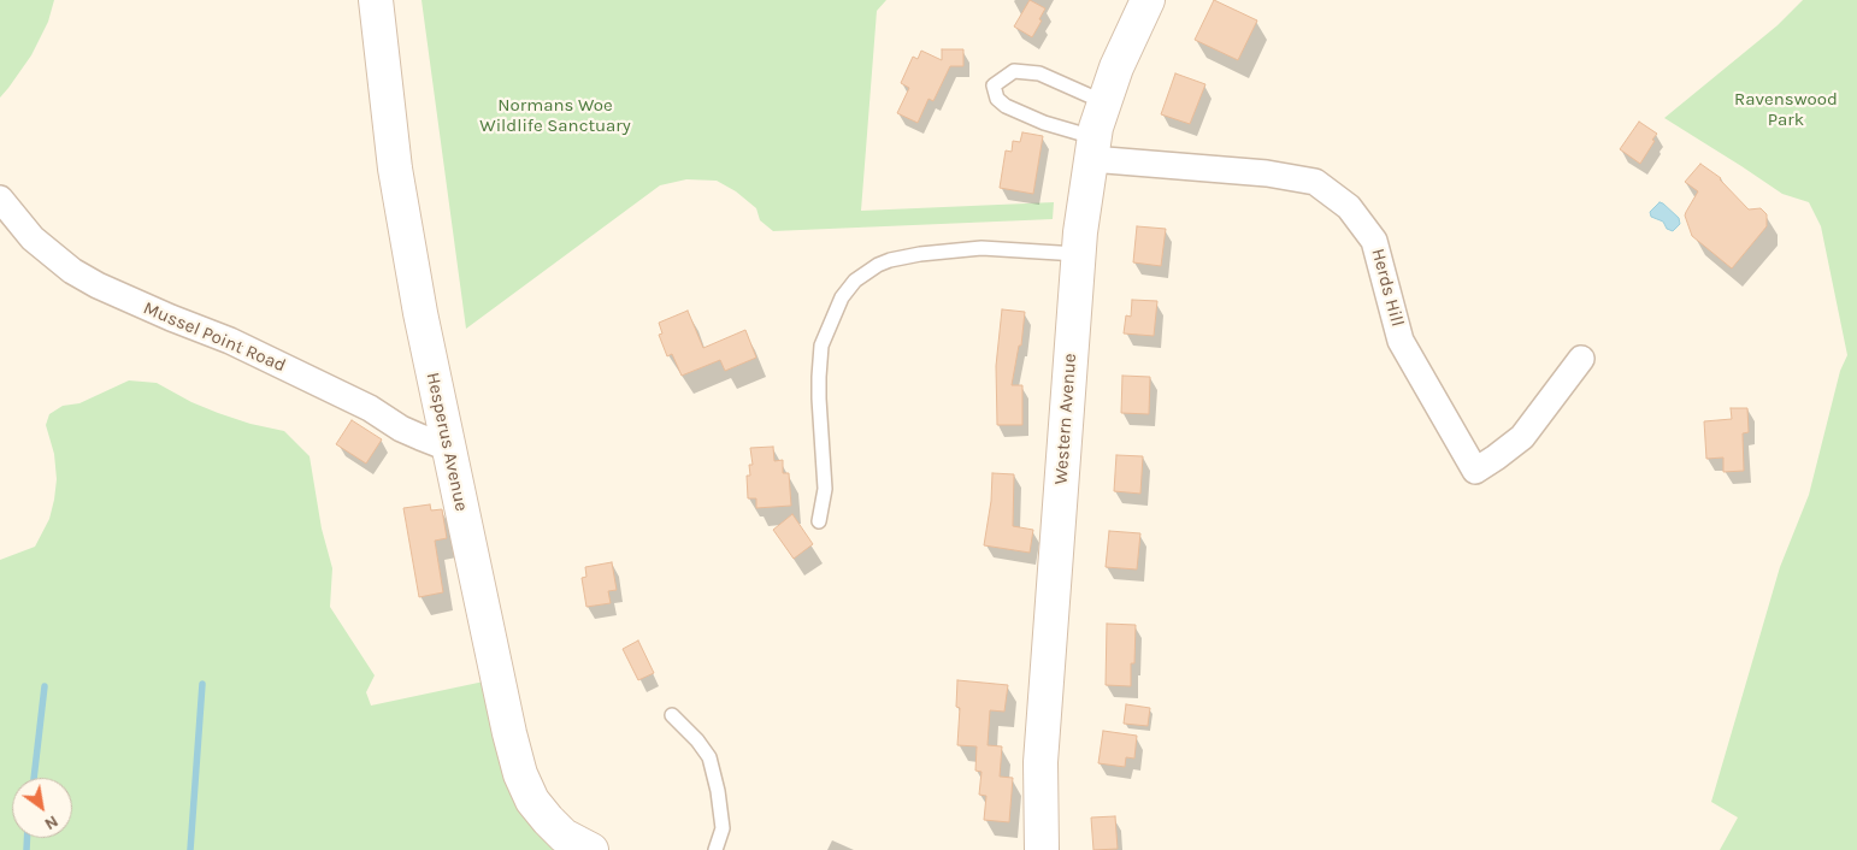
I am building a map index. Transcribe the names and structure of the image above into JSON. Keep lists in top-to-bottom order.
{
  "streets": {
    "street": [
      "Herds Hill",
      "Mussel Point Road",
      "Western Avenue",
      "Hesperus Avenue"
    ]
  },
  "crossings": [
    ["Herds Hill", "Western Avenue"],
    ["Mussel Point Road", "Hesperus Avenue"]
  ],
  "parks": ["Ravenswood Park", "Normans Woe Wildlife Sanctuary"],
  "north": "bottom right"
}
